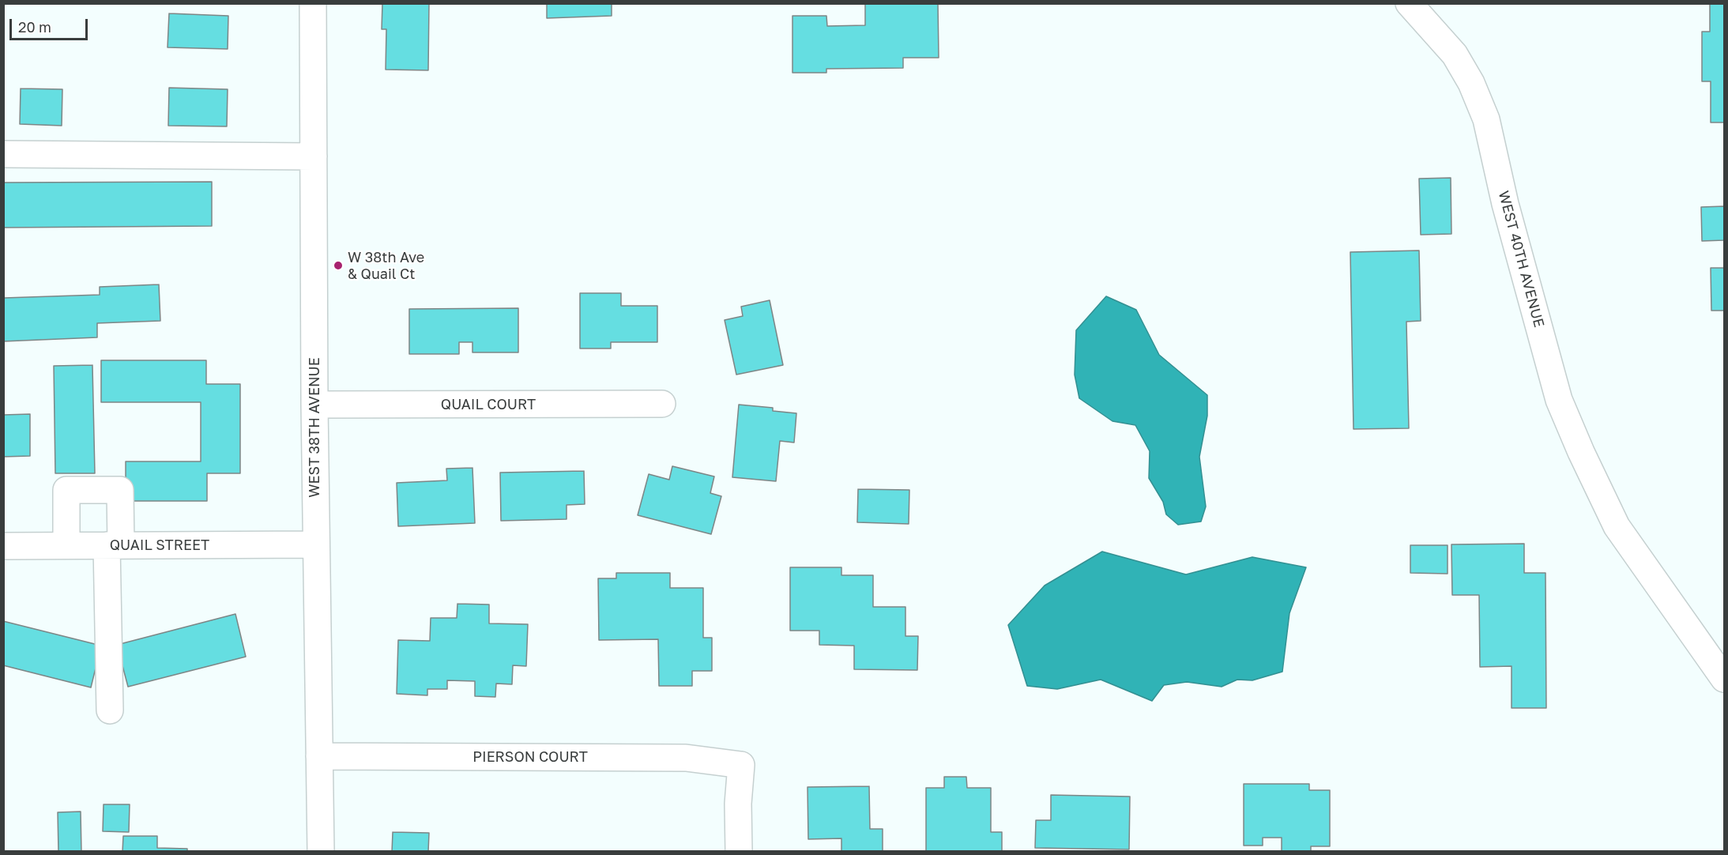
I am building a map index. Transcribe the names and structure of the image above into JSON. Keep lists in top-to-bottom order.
{
  "streets": {
    "street": [
      "WEST 40TH AVENUE",
      "QUAIL COURT",
      "WEST 38TH AVENUE",
      "QUAIL STREET",
      "PIERSON COURT"
    ]
  },
  "crossings": [
    ["QUAIL COURT", "WEST 38TH AVENUE"],
    ["WEST 38TH AVENUE", "QUAIL STREET"],
    ["WEST 38TH AVENUE", "PIERSON COURT"]
  ],
  "places": ["W 38th Ave & Quail Ct"],
  "scale_bar": "20 m"
}
